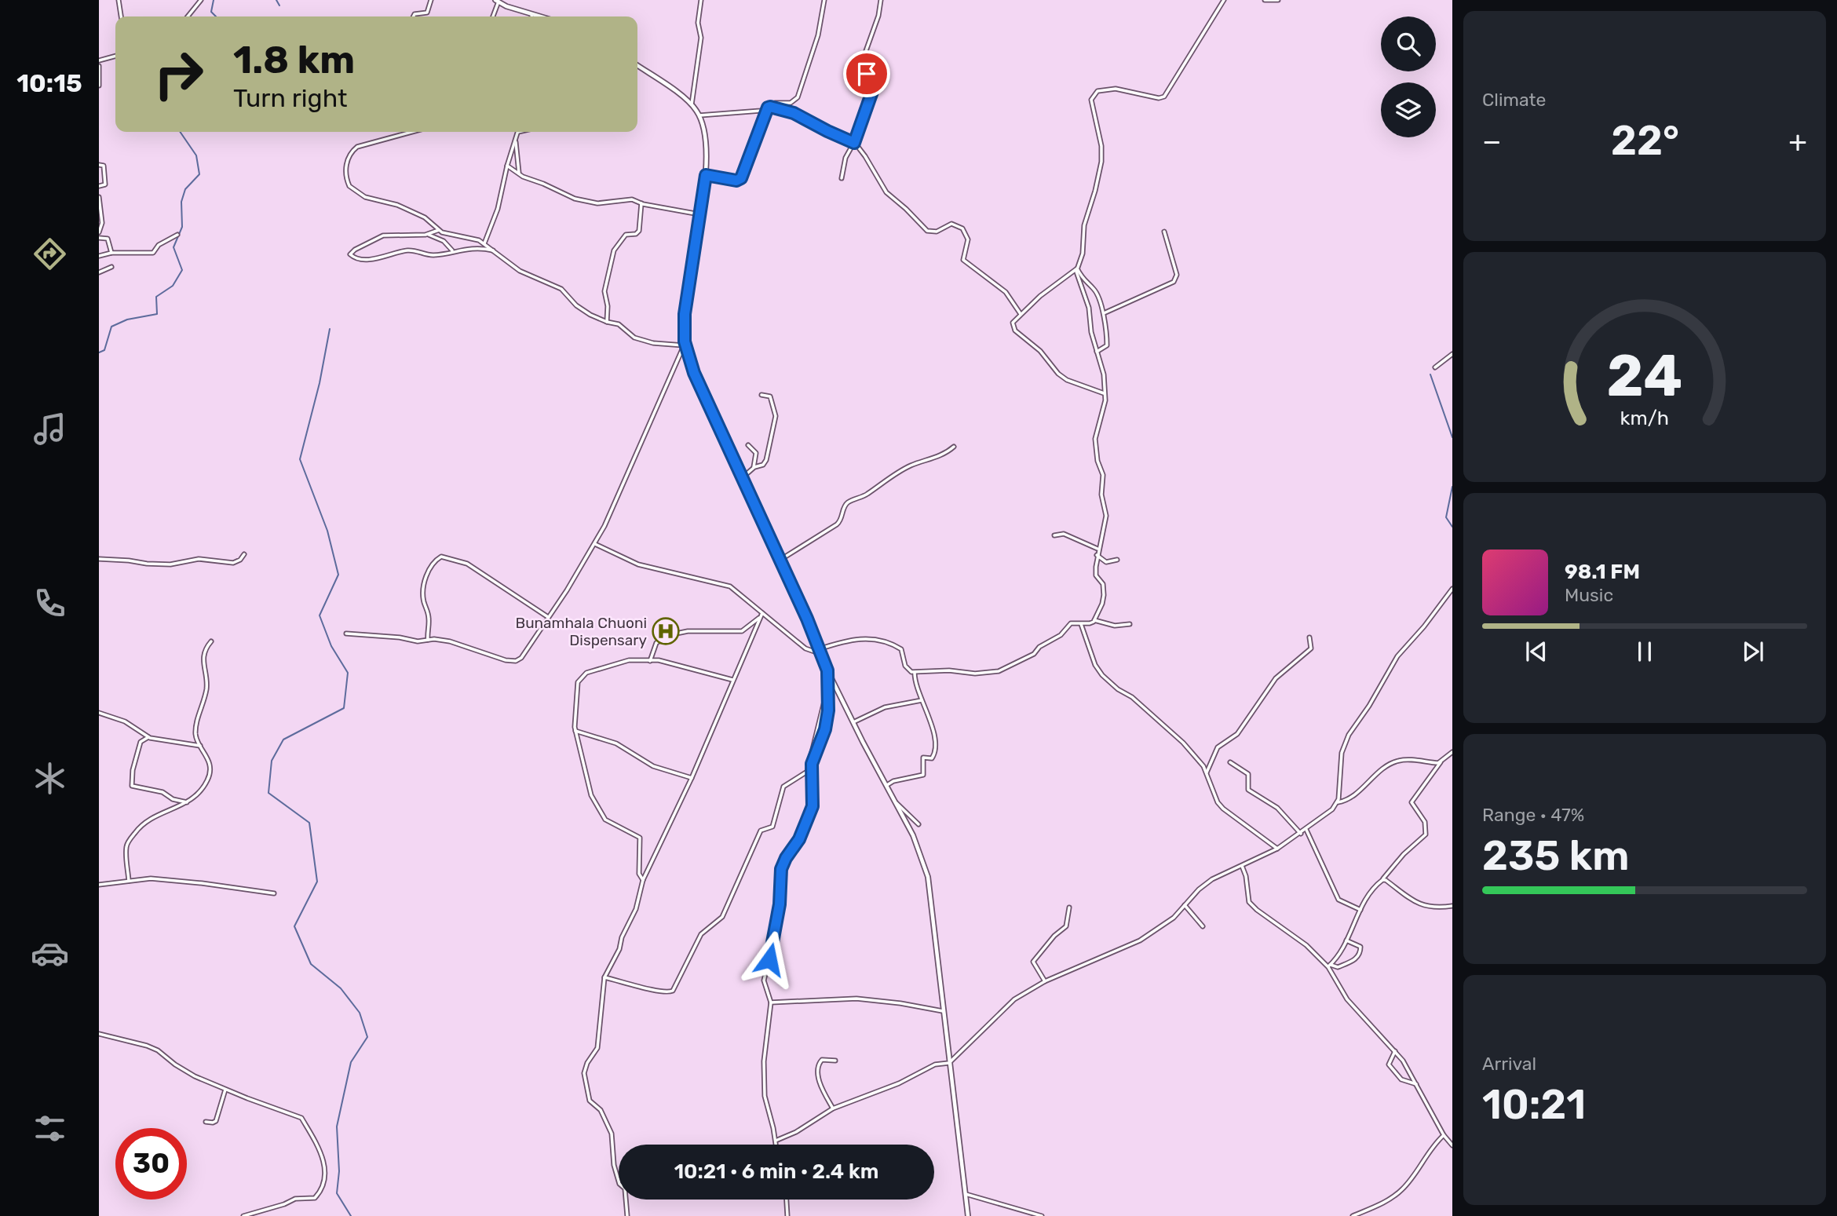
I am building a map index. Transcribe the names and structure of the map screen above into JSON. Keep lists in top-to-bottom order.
{
  "places": {
    "hospital": ["Bunamhala Chuoni Dispensary"]
  },
  "page": {
    "tabs": "10:15",
    "tile": [
      "Climate",
      ["Range · 47%", "235 km"],
      ["Arrival", "10:21"]
    ],
    "turn": ["1.8 km", "Turn right"],
    "heat": ["−", "22°", "+"],
    "song": ["98.1 FM", "Music"],
    "limit": "30",
    "trip": "10:21 · 6 min · 2.4 km",
    "gauge": ["24", "km/h"]
  }
}
